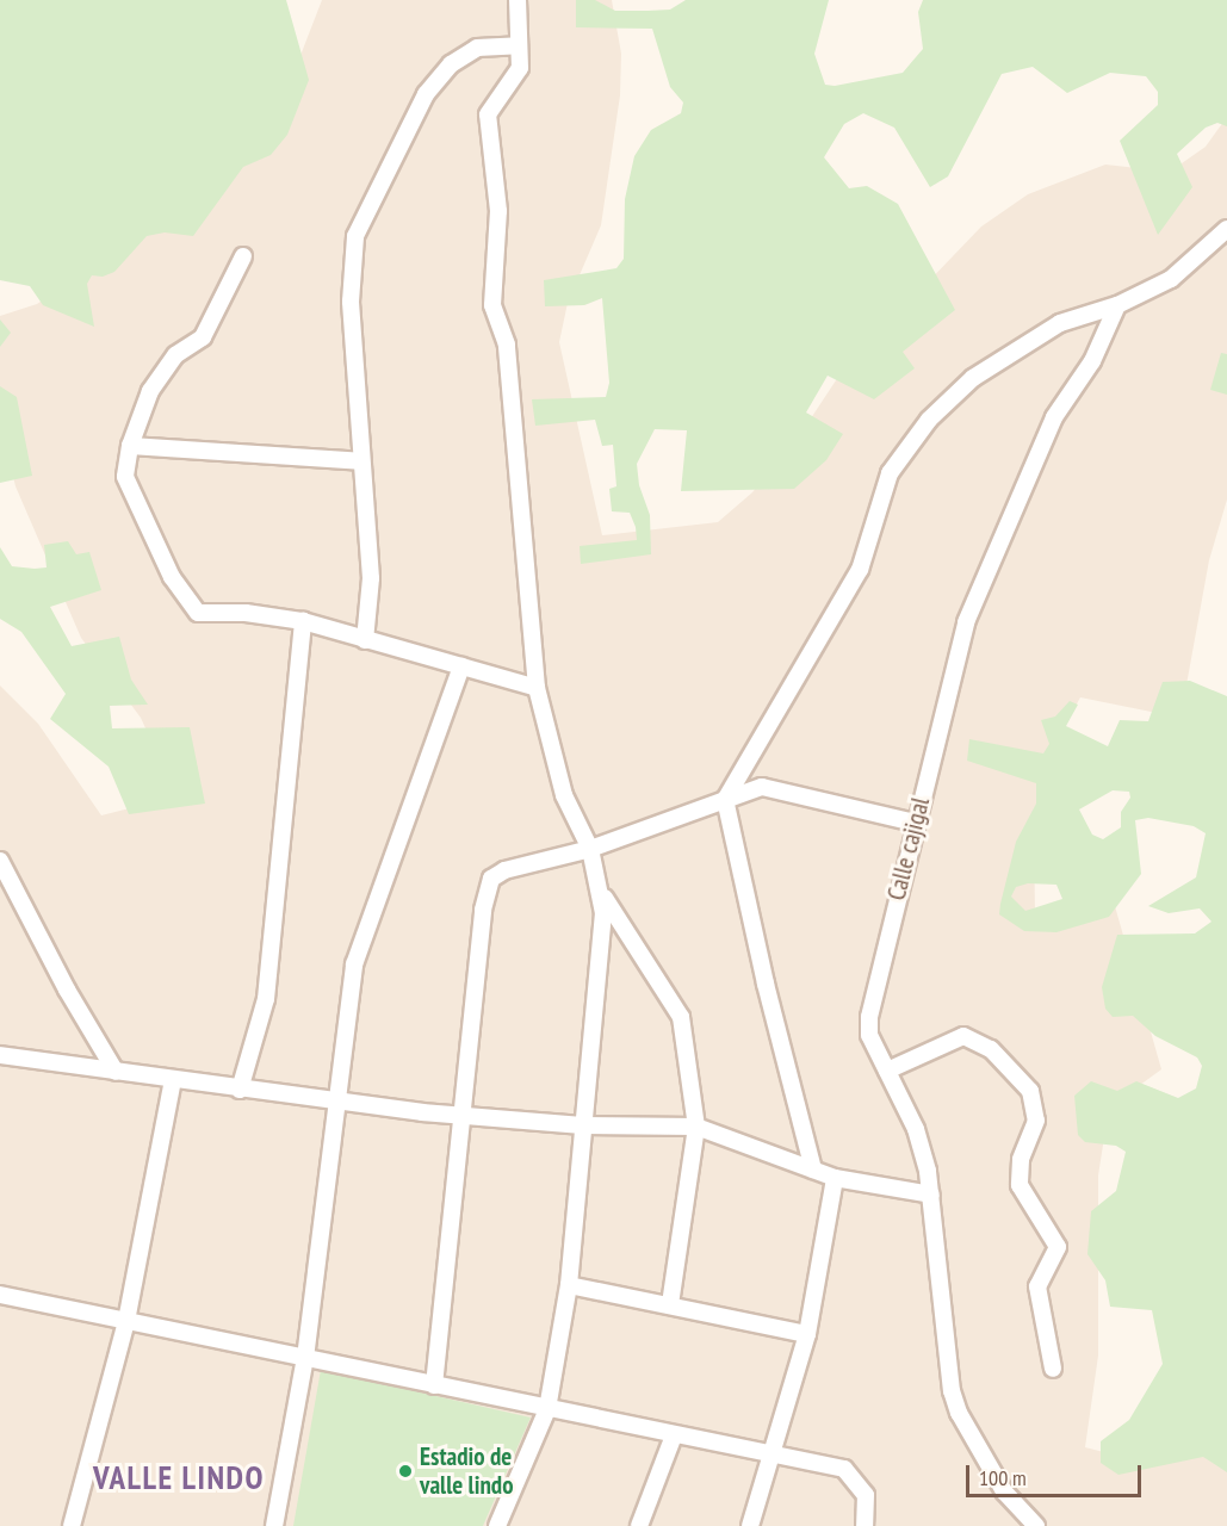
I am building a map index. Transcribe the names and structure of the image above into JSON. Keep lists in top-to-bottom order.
{
  "streets": {
    "street": ["Calle cajigal"]
  },
  "districts": ["VALLE LINDO"],
  "places": ["Estadio de valle lindo"],
  "scale_bar": "100 m"
}
